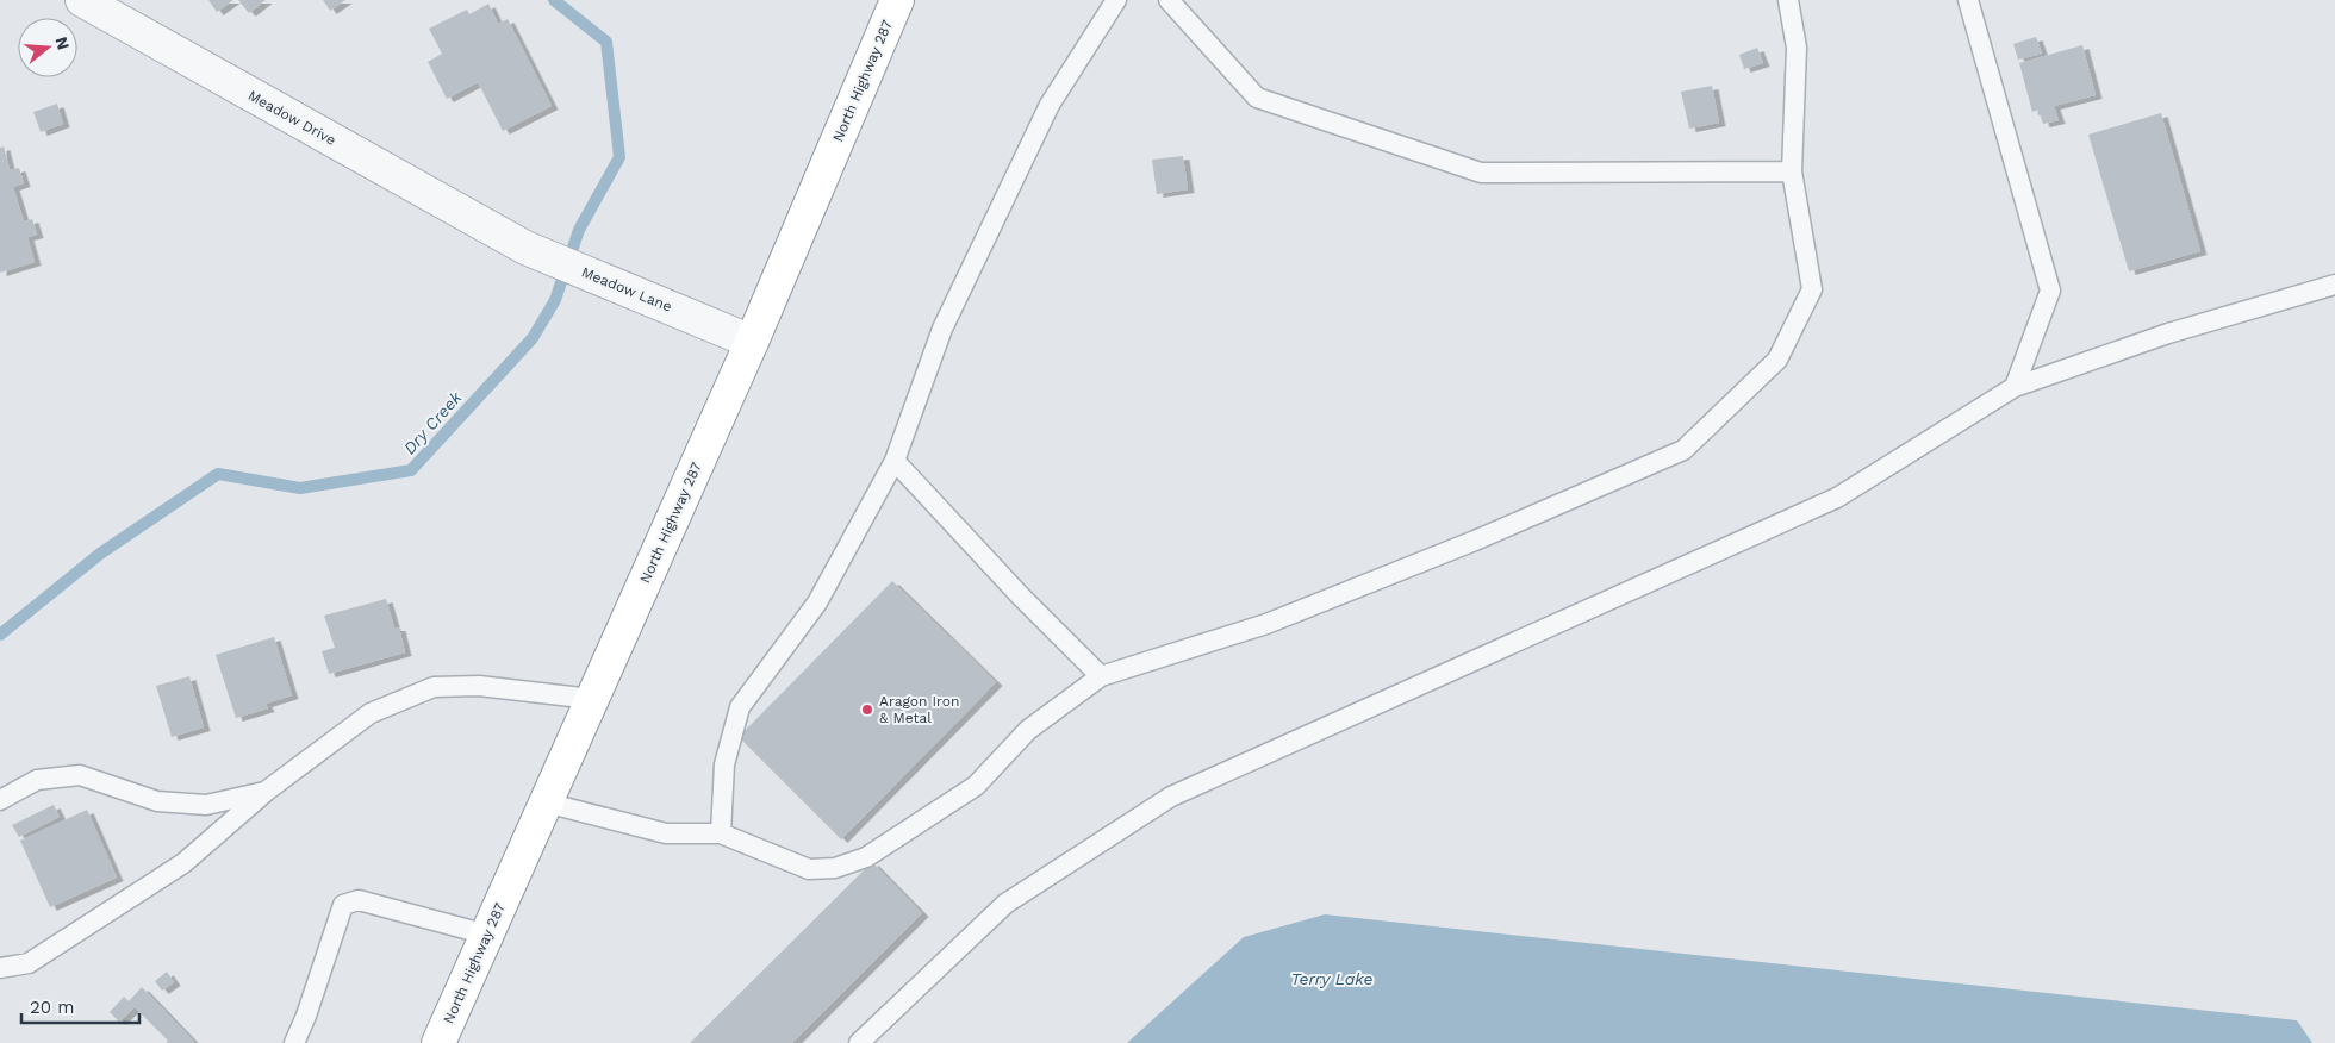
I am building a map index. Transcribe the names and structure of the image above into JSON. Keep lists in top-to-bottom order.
{
  "streets": {
    "highway": ["North Highway 287"],
    "street": ["Meadow Drive", "Meadow Lane"]
  },
  "crossings": [
    ["North Highway 287", "Meadow Lane"],
    ["Meadow Drive", "Meadow Lane"]
  ],
  "water": ["Dry Creek", "Terry Lake"],
  "places": ["Aragon Iron & Metal"],
  "scale_bar": "20 m",
  "north": "right"
}
